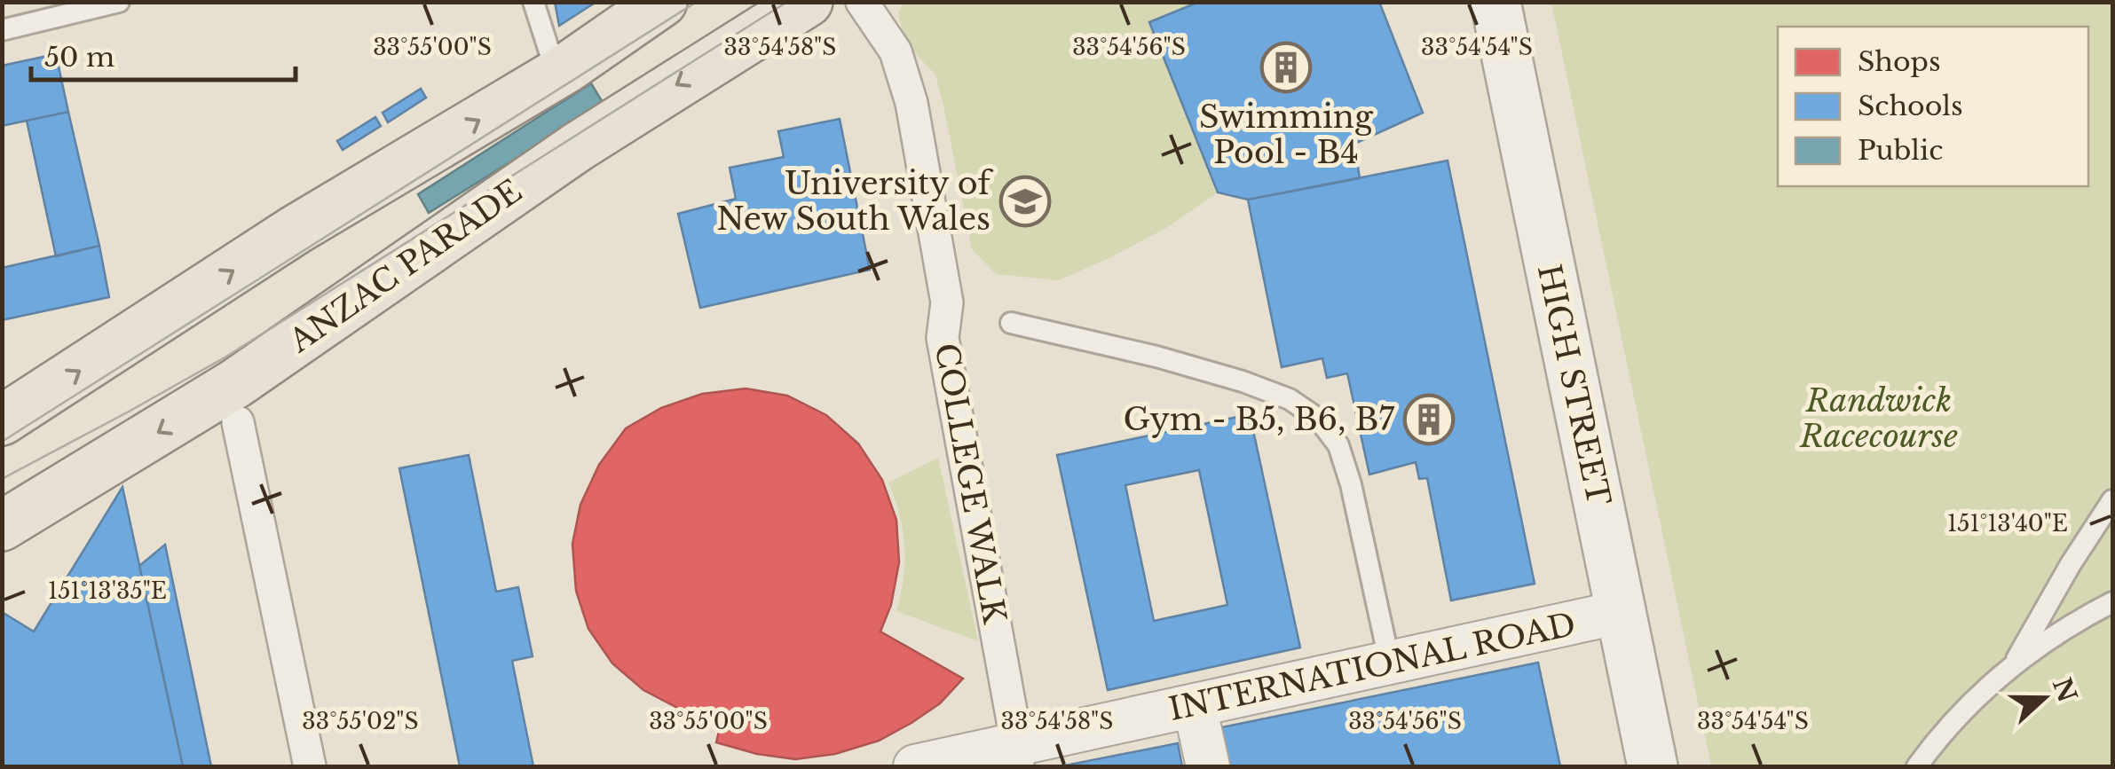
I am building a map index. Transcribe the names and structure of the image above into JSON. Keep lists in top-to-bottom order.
{
  "streets": {
    "main road": ["ANZAC PARADE"],
    "street": ["HIGH STREET", "COLLEGE WALK", "INTERNATIONAL ROAD"]
  },
  "crossings": [
    ["HIGH STREET", "INTERNATIONAL ROAD"],
    ["COLLEGE WALK", "INTERNATIONAL ROAD"]
  ],
  "parks": ["Randwick Racecourse"],
  "places": {
    "building": ["Swimming Pool - B4", "Gym - B5, B6, B7"],
    "school or university": ["University of New South Wales"]
  },
  "legend": ["Shops", "Schools", "Public"],
  "scale_bar": "50 m",
  "north": "right",
  "coordinates": [
    "33°55'00\"S",
    "33°54'58\"S",
    "33°54'56\"S",
    "33°54'54\"S",
    "151°13'40\"E",
    "151°13'35\"E",
    "33°55'02\"S"
  ]
}
